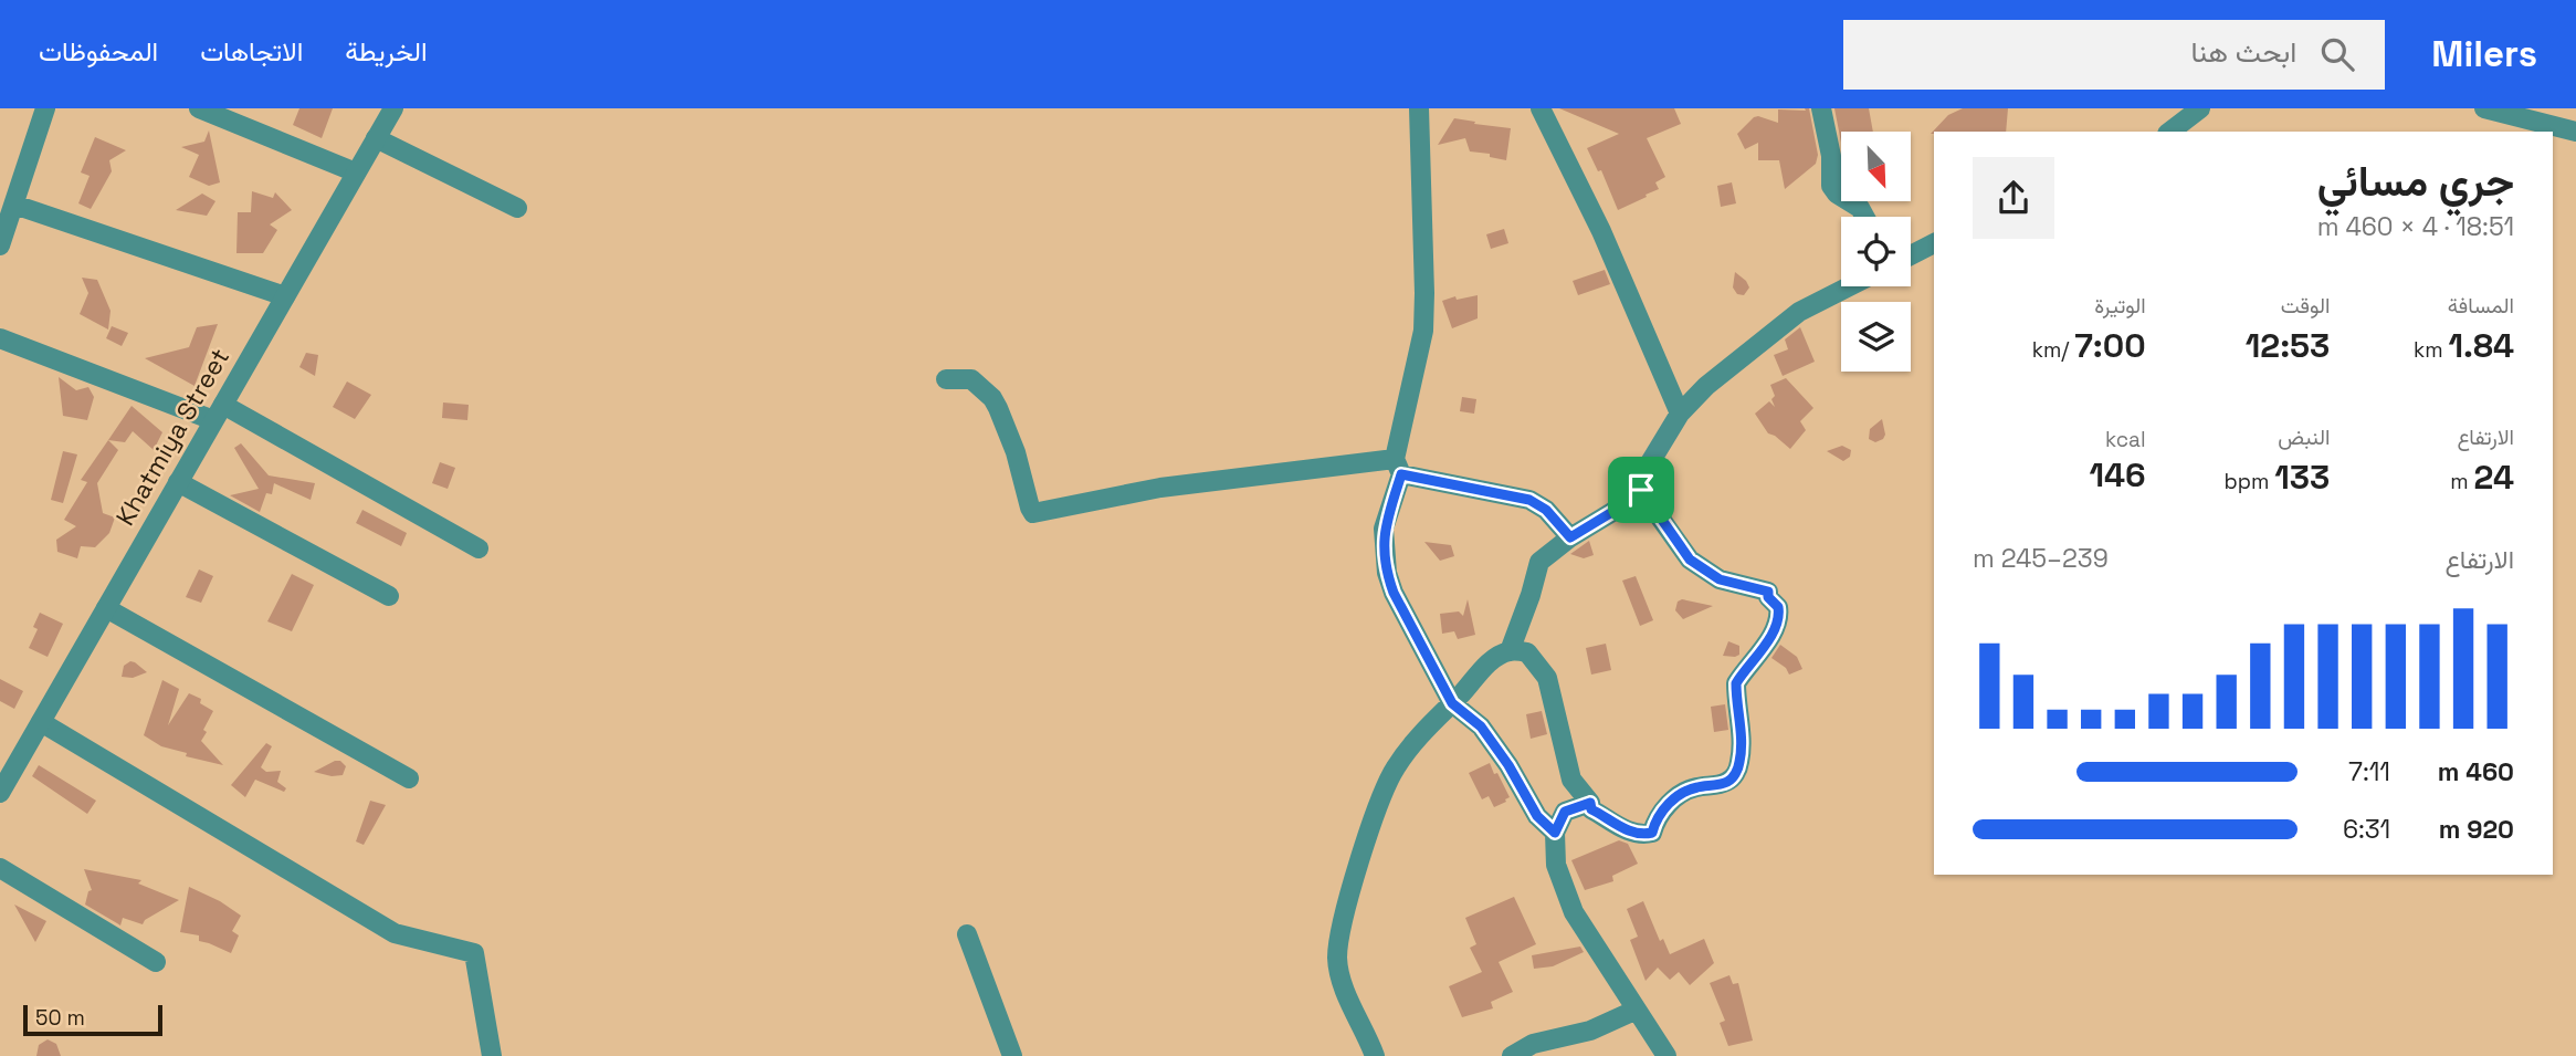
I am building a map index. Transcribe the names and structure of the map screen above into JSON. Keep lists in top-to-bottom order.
{
  "streets": {
    "street": ["Khatmiya Street"]
  },
  "scale_bar": "50 m",
  "north": "bottom right",
  "page": {
    "header": "Milers",
    "search": "ابحث هنا",
    "nav": ["الخريطة", "الاتجاهات", "المحفوظات"],
    "heading": ["جري مسائي", "18:51 · 4 × 460 m"],
    "stats": [
      ["المسافة", "1.84 km"],
      ["الوقت", "12:53"],
      ["الوتيرة", "7:00 /km"],
      ["الارتفاع", "24 m"],
      ["النبض", "133 bpm"],
      ["kcal", "146"]
    ],
    "chart": ["الارتفاع", "239–245 m"],
    "list": [
      {
        "name": "460 m",
        "note": "7:11"
      },
      {
        "name": "920 m",
        "note": "6:31"
      }
    ],
    "scale": "50 m"
  }
}
